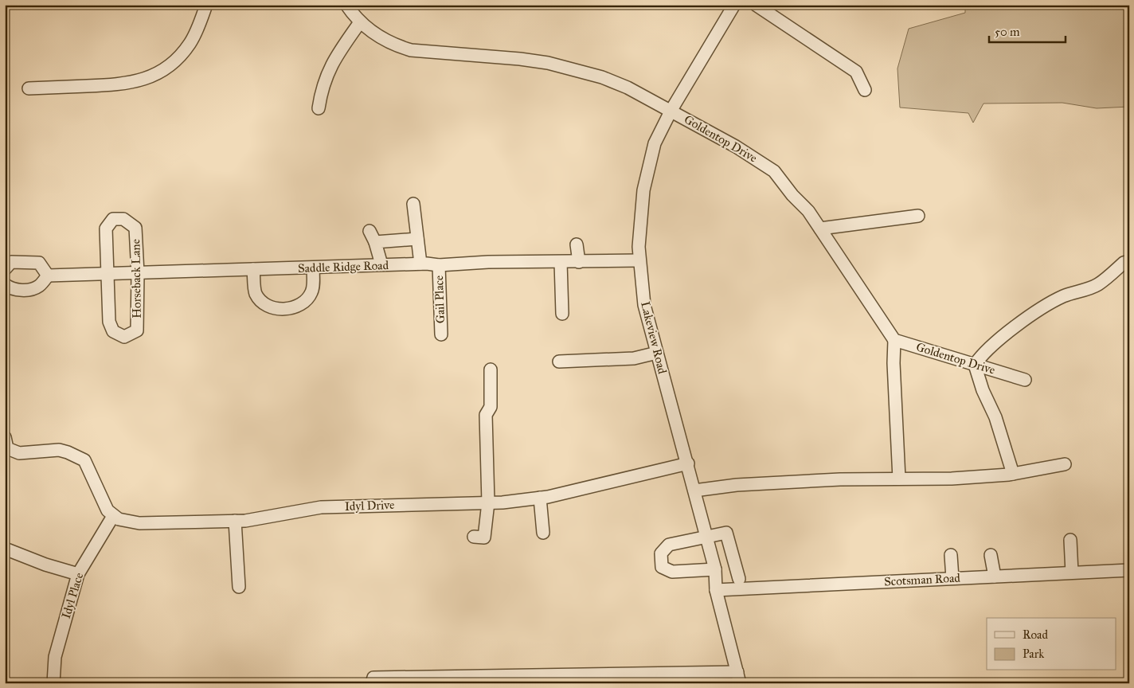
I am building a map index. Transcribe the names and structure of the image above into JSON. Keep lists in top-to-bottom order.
{
  "streets": {
    "street": [
      "Goldentop Drive",
      "Saddle Ridge Road",
      "Horseback Lane",
      "Gail Place",
      "Lakeview Road",
      "Idyl Drive",
      "Scotsman Road",
      "Idyl Place"
    ]
  },
  "crossings": [
    ["Goldentop Drive", "Lakeview Road"],
    ["Saddle Ridge Road", "Horseback Lane"],
    ["Saddle Ridge Road", "Gail Place"],
    ["Saddle Ridge Road", "Lakeview Road"],
    ["Lakeview Road", "Idyl Drive"],
    ["Lakeview Road", "Scotsman Road"],
    ["Idyl Drive", "Idyl Place"]
  ],
  "legend": ["Road", "Park"],
  "scale_bar": "50 m"
}
